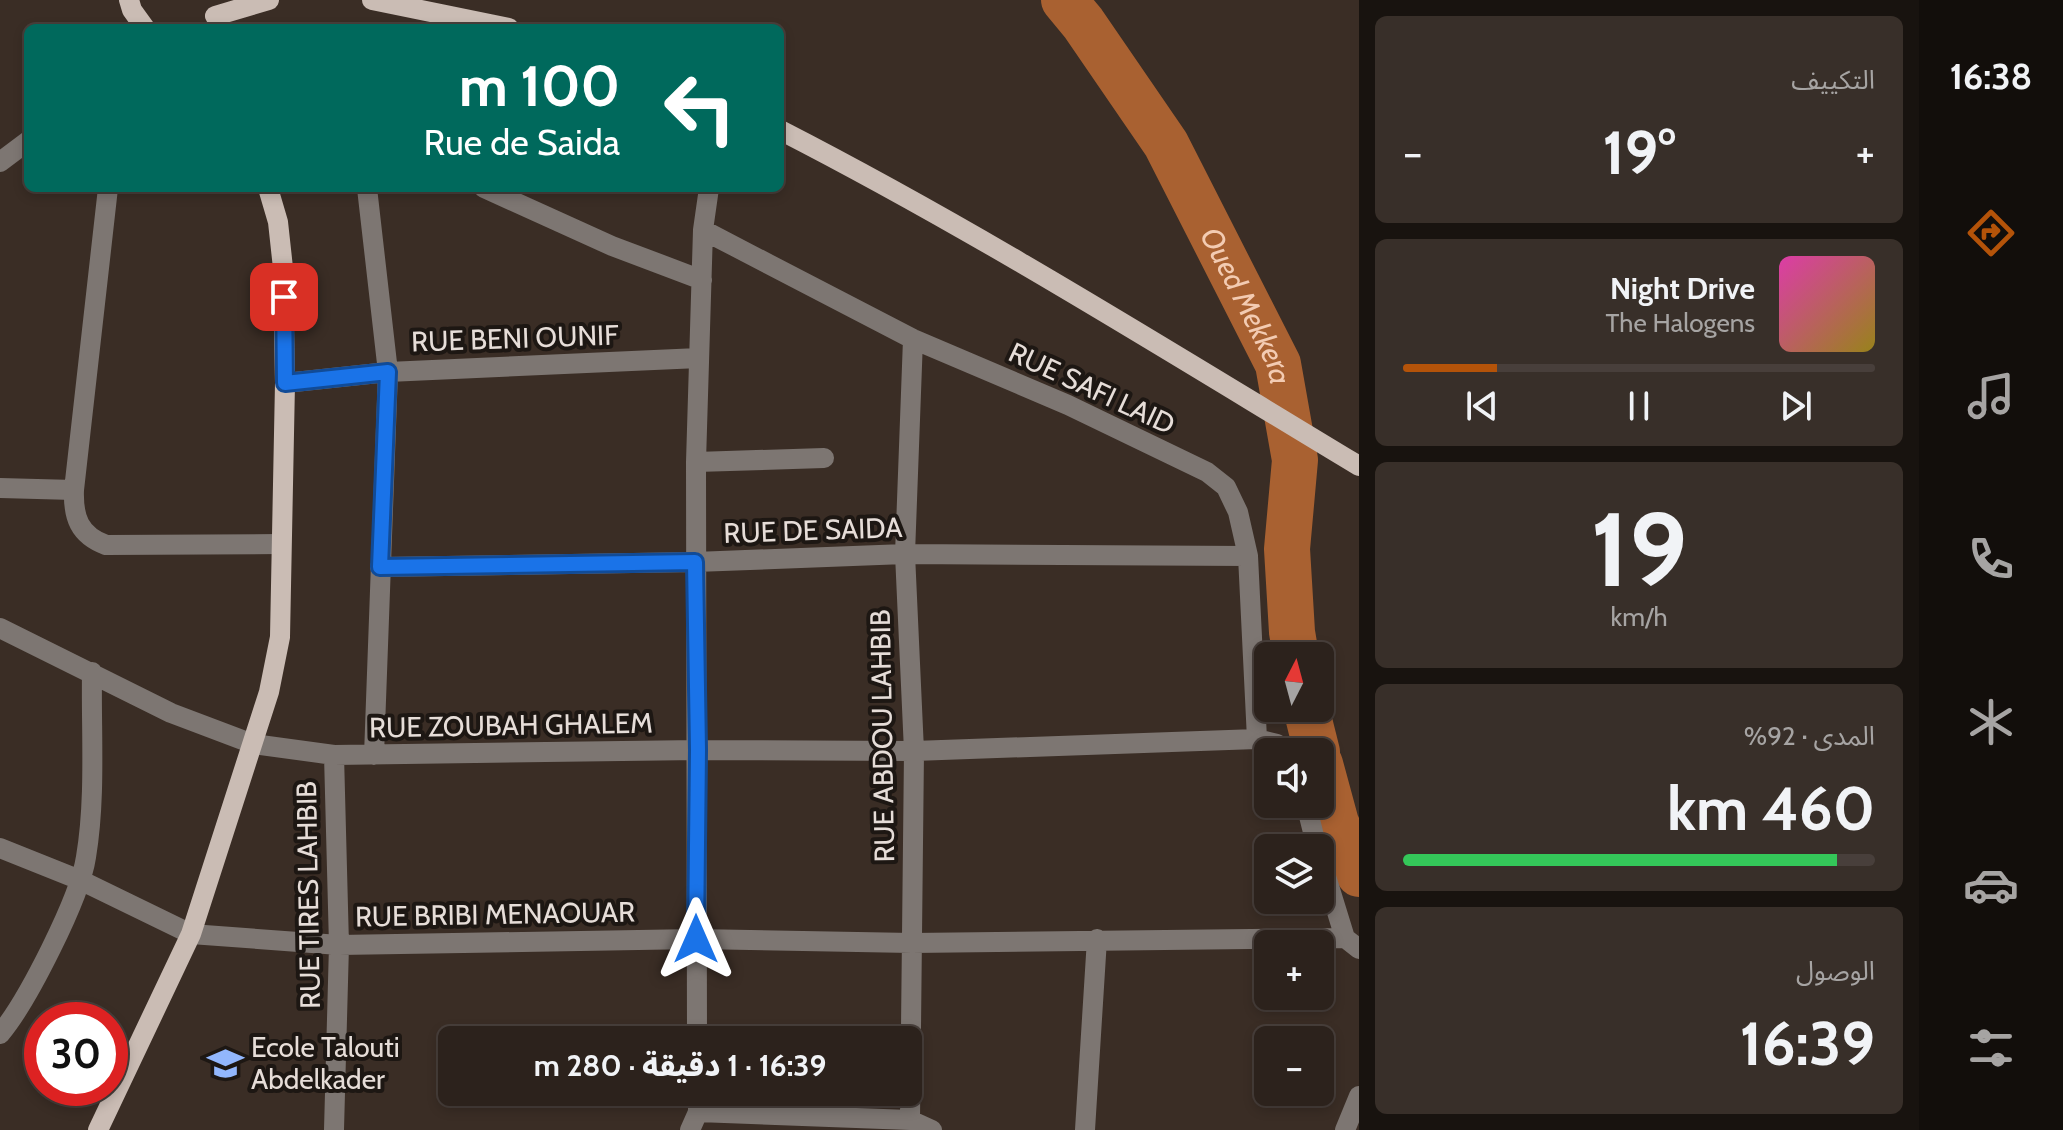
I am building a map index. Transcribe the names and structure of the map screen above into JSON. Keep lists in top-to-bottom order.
{
  "streets": {
    "street": [
      "RUE BENI OUNIF",
      "RUE SAFI LAID",
      "RUE DE SAIDA",
      "RUE ZOUBAH GHALEM",
      "RUE ABDOU LAHBIB",
      "RUE TIRES LAHBIB",
      "RUE BRIBI MENAOUAR"
    ]
  },
  "crossings": [
    ["RUE SAFI LAID", "RUE DE SAIDA"],
    ["RUE SAFI LAID", "RUE ABDOU LAHBIB"],
    ["RUE DE SAIDA", "RUE ABDOU LAHBIB"],
    ["RUE ZOUBAH GHALEM", "RUE ABDOU LAHBIB"],
    ["RUE ZOUBAH GHALEM", "RUE TIRES LAHBIB"],
    ["RUE ABDOU LAHBIB", "RUE BRIBI MENAOUAR"],
    ["RUE TIRES LAHBIB", "RUE BRIBI MENAOUAR"]
  ],
  "water": ["Oued Mekkera"],
  "places": {
    "school or university": ["Ecole Talouti Abdelkader"]
  },
  "north": "top",
  "page": {
    "tabs": "16:38",
    "tile": [
      "التكييف",
      ["19", "km/h"],
      ["المدى · 92%", "460 km"],
      ["الوصول", "16:39"]
    ],
    "turn": ["100 m", "Rue de Saida"],
    "heat": ["−", "19°", "+"],
    "song": ["Night Drive", "The Halogens"],
    "map_buttons": ["+", "−"],
    "limit": "30",
    "trip": "16:39 · 1 دقيقة · 280 m"
  }
}
